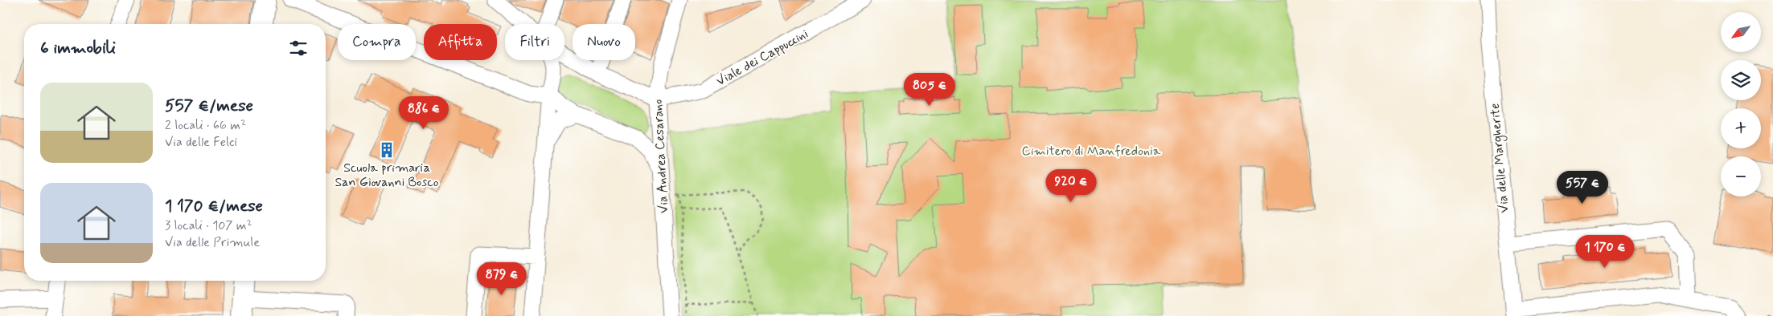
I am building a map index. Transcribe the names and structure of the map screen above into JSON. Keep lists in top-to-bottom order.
{
  "streets": {
    "street": ["Viale dei Cappuccini", "Via Andrea Cesarano", "Via delle Margherite"]
  },
  "crossings": [
    ["Viale dei Cappuccini", "Via Andrea Cesarano"]
  ],
  "parks": ["Cimitero di Manfredonia"],
  "places": {
    "building": ["Scuola primaria San Giovanni Bosco"]
  },
  "north": "bottom left",
  "page": {
    "map_buttons": ["+", "−"],
    "chip": [
      "Compra",
      "Affitta",
      "Filtri",
      "Nuovo"
    ],
    "heading": "6 immobili",
    "list": [
      {
        "name": "557 €/mese",
        "note": "2 locali · 66 m² · Via delle Felci"
      },
      {
        "name": "1 170 €/mese",
        "note": "3 locali · 107 m² · Via delle Primule"
      }
    ],
    "price": [
      "805 €",
      "886 €",
      "920 €",
      "557 €",
      "1 170 €",
      "879 €"
    ]
  }
}
